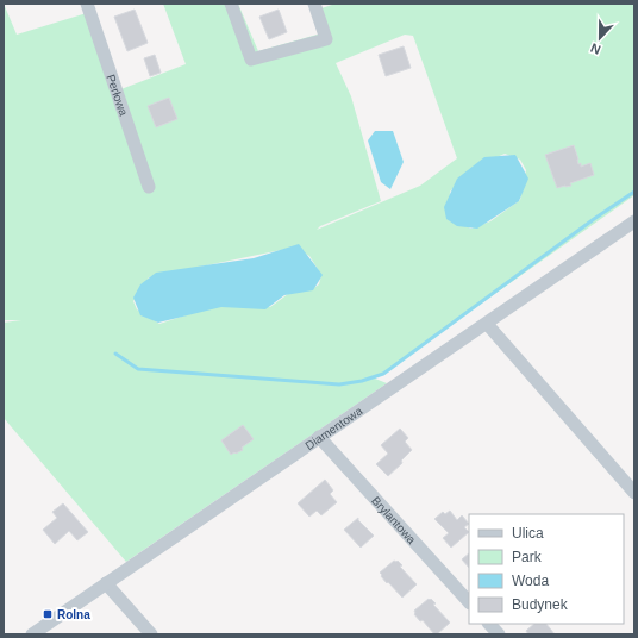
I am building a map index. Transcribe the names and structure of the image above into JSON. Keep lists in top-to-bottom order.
{
  "streets": {
    "street": ["Perłowa", "Diamentowa", "Brylantowa"]
  },
  "crossings": [
    ["Diamentowa", "Brylantowa"]
  ],
  "places": {
    "transit": ["Rolna"]
  },
  "legend": [
    "Ulica",
    "Park",
    "Woda",
    "Budynek"
  ],
  "north": "bottom"
}
